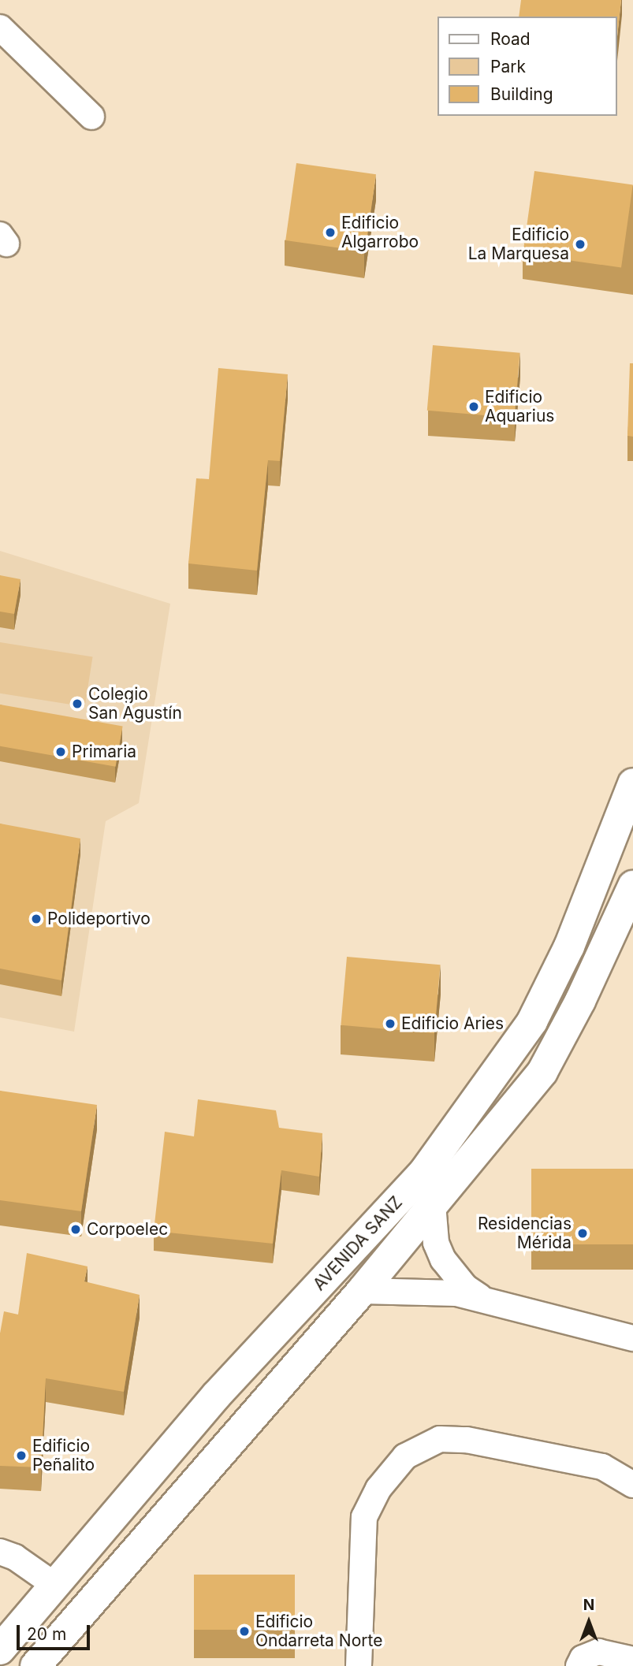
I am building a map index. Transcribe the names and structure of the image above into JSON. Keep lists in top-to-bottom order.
{
  "streets": {
    "street": ["AVENIDA SANZ"]
  },
  "places": [
    "Edificio Algarrobo",
    "Edificio La Marquesa",
    "Edificio Aquarius",
    "Colegio San Agustín",
    "Primaria",
    "Polideportivo",
    "Edificio Aries",
    "Corpoelec",
    "Residencias Mérida",
    "Edificio Peñalito",
    "Edificio Ondarreta Norte"
  ],
  "legend": ["Road", "Park", "Building"],
  "scale_bar": "20 m",
  "north": "top"
}
